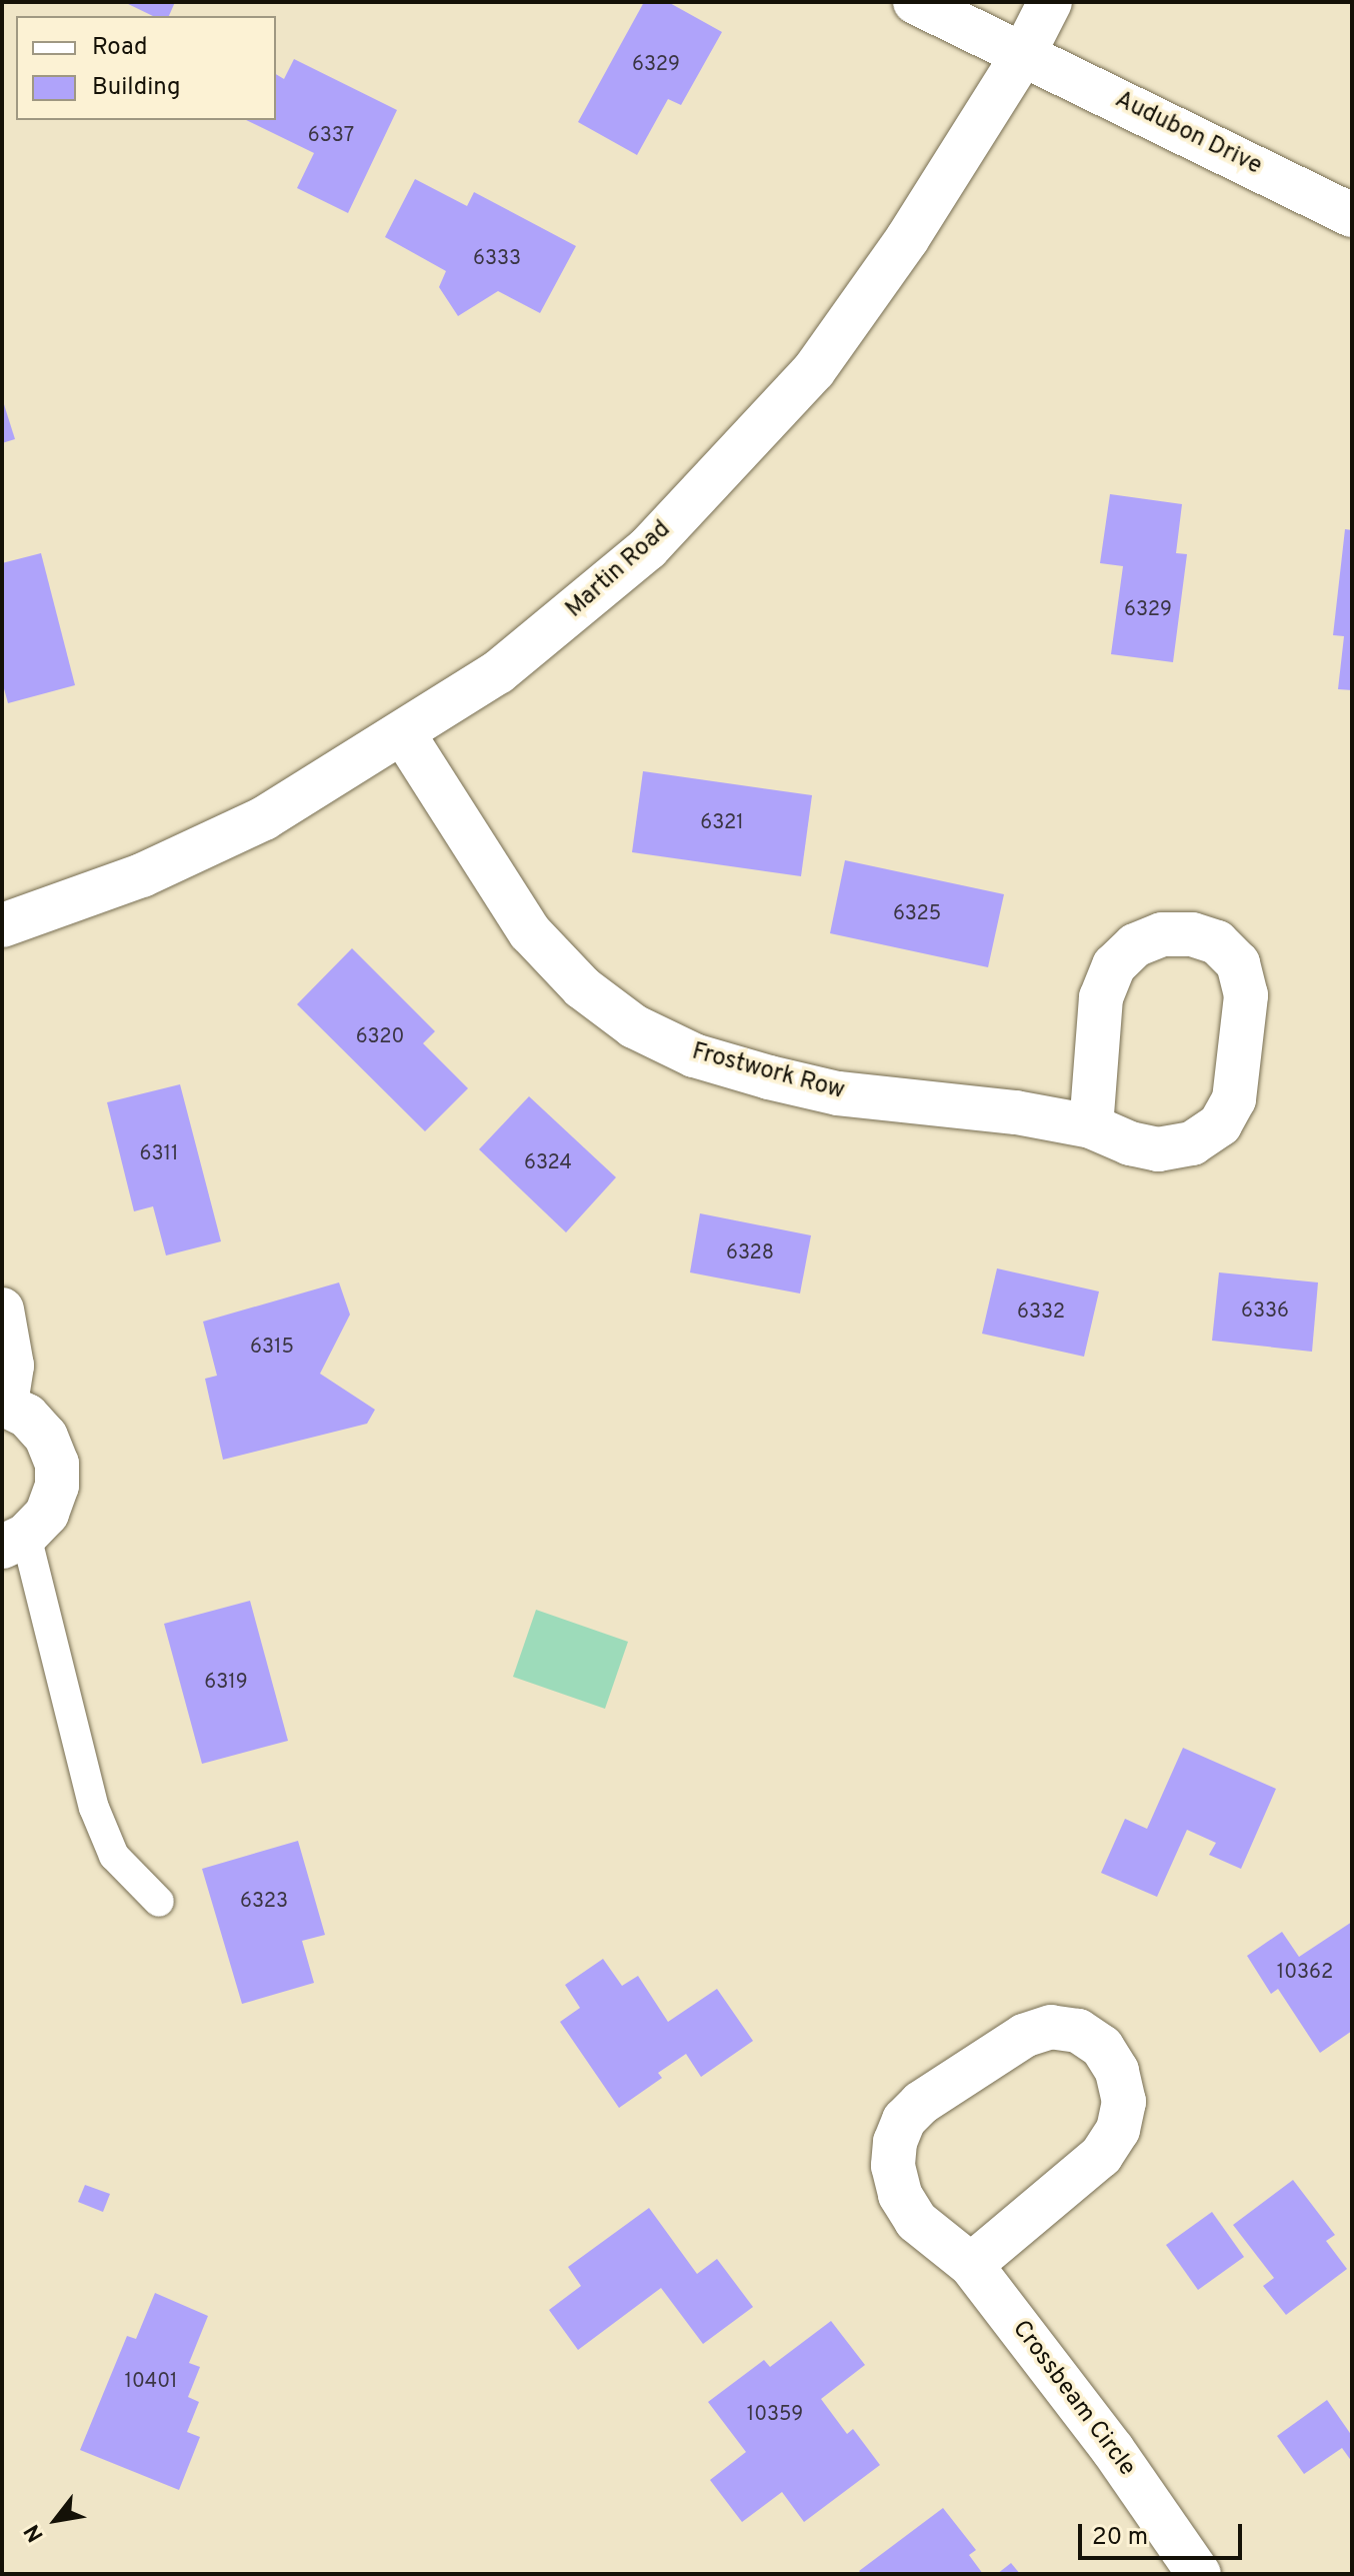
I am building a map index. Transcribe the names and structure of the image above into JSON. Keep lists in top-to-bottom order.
{
  "streets": {
    "street": [
      "Audubon Drive",
      "Martin Road",
      "Frostwork Row",
      "Crossbeam Circle"
    ]
  },
  "crossings": [
    ["Audubon Drive", "Martin Road"],
    ["Martin Road", "Frostwork Row"]
  ],
  "house_numbers": [
    "6329",
    "6337",
    "6333",
    "6329",
    "6321",
    "6325",
    "6320",
    "6311",
    "6324",
    "6328",
    "6336",
    "6332",
    "6315",
    "6319",
    "6323",
    "10362",
    "10401",
    "10359"
  ],
  "legend": ["Road", "Building"],
  "scale_bar": "20 m",
  "north": "bottom left"
}
